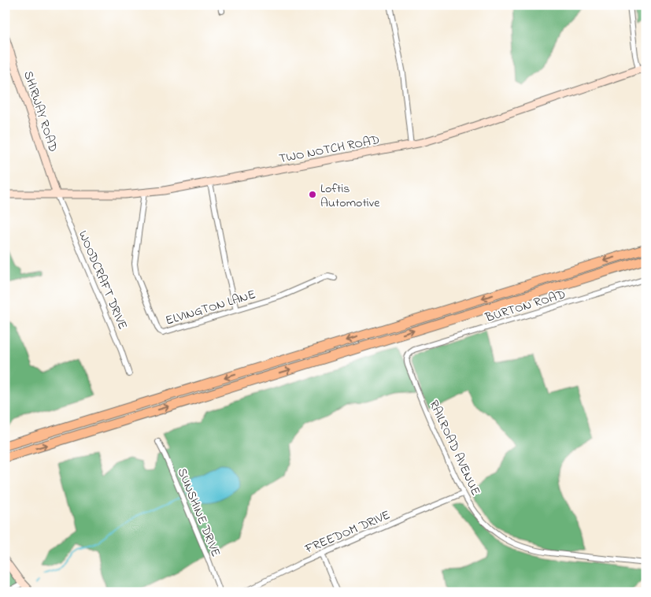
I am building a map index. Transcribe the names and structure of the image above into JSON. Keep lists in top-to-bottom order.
{
  "streets": {
    "street": [
      "SHIRWAY ROAD",
      "TWO NOTCH ROAD",
      "WOODCRAFT DRIVE",
      "BURTON ROAD",
      "ELVINGTON LANE",
      "RAILROAD AVENUE",
      "SUNSHINE DRIVE",
      "FREEDOM DRIVE"
    ]
  },
  "crossings": [
    ["SHIRWAY ROAD", "TWO NOTCH ROAD"],
    ["SHIRWAY ROAD", "WOODCRAFT DRIVE"],
    ["TWO NOTCH ROAD", "WOODCRAFT DRIVE"],
    ["TWO NOTCH ROAD", "ELVINGTON LANE"],
    ["BURTON ROAD", "RAILROAD AVENUE"],
    ["RAILROAD AVENUE", "FREEDOM DRIVE"]
  ],
  "places": ["Loftis Automotive"]
}
